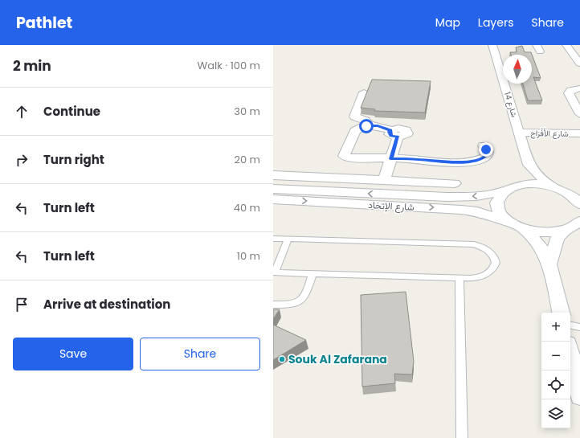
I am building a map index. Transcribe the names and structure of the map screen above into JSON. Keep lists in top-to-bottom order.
{
  "streets": {
    "street": ["شارع 14", "شارع الأَفْرَاح", "شارع الإتحَاد"]
  },
  "crossings": [
    ["شارع 14", "شارع الأَفْرَاح"],
    ["شارع 14", "شارع الإتحَاد"]
  ],
  "places": ["Souk Al Zafarana"],
  "north": "top",
  "page": {
    "header": "Pathlet",
    "nav": ["Map", "Layers", "Share"],
    "heading": ["2 min", "Walk · 100 m"],
    "list": [
      ["Continue", "30 m"],
      ["Turn right", "20 m"],
      ["Turn left", "40 m"],
      ["Turn left", "10 m"],
      "Arrive at destination"
    ],
    "map_buttons": ["+", "−"],
    "buttons": ["Save", "Share"]
  }
}
